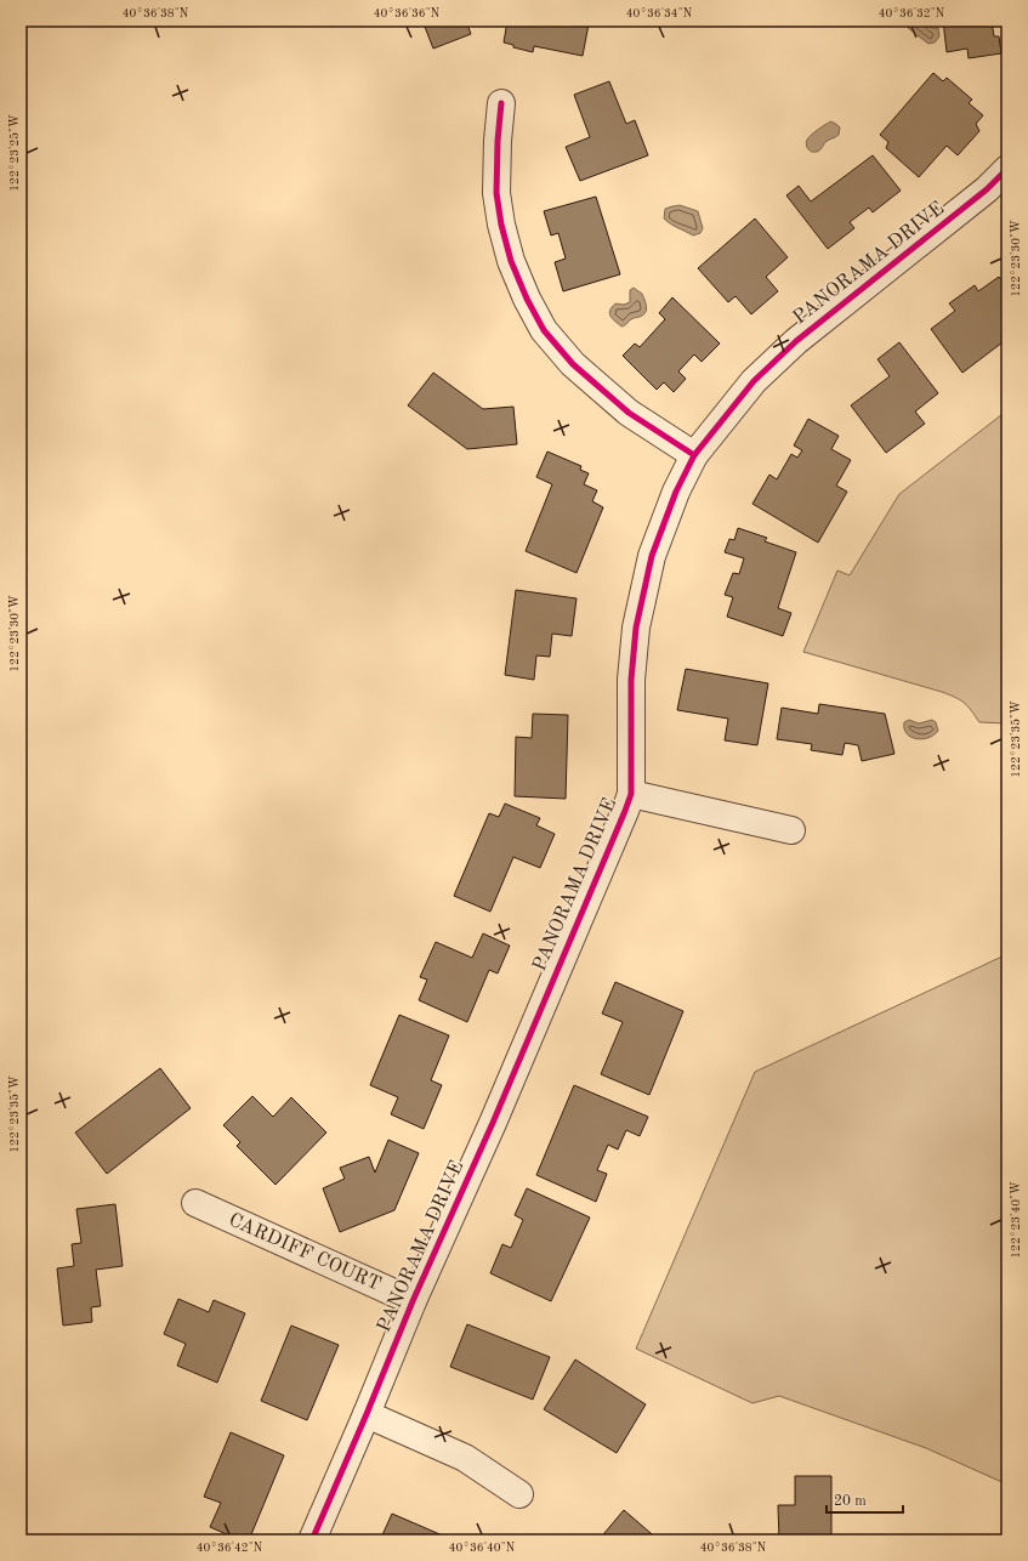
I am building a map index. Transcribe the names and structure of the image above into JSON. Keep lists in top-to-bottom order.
{
  "streets": {
    "street": ["PANORAMA DRIVE", "CARDIFF COURT"]
  },
  "crossings": [
    ["PANORAMA DRIVE", "CARDIFF COURT"]
  ],
  "scale_bar": "20 m",
  "coordinates": [
    "40°36'38\"N",
    "40°36'36\"N",
    "40°36'34\"N",
    "40°36'32\"N",
    "122°23'25\"W",
    "122°23'30\"W",
    "122°23'35\"W",
    "122°23'40\"W",
    "40°36'42\"N",
    "40°36'40\"N"
  ]
}
